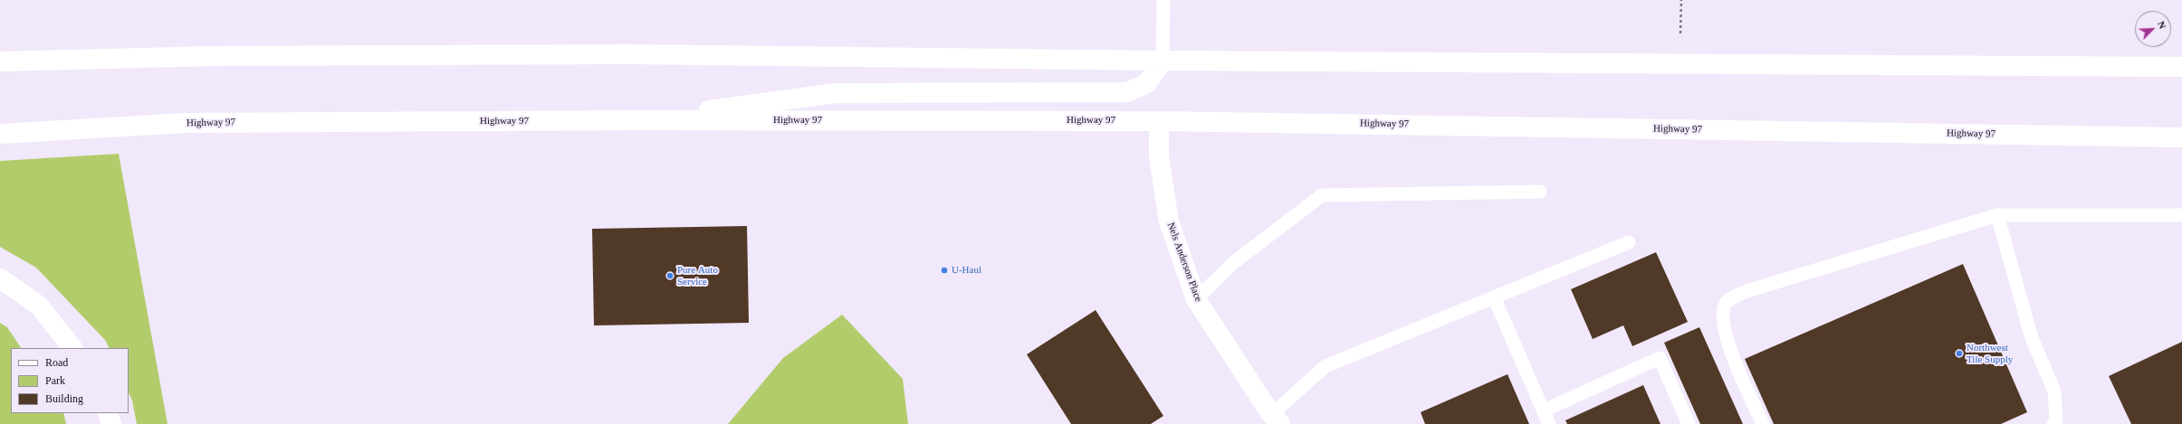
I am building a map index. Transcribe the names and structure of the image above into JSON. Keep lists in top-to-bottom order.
{
  "streets": {
    "main road": ["Highway 97", "Nels Anderson Place"]
  },
  "crossings": [
    ["Highway 97", "Nels Anderson Place"]
  ],
  "places": ["U-Haul", "Pure Auto Service", "Northwest Tile Supply"],
  "legend": ["Road", "Park", "Building"],
  "north": "top right"
}
